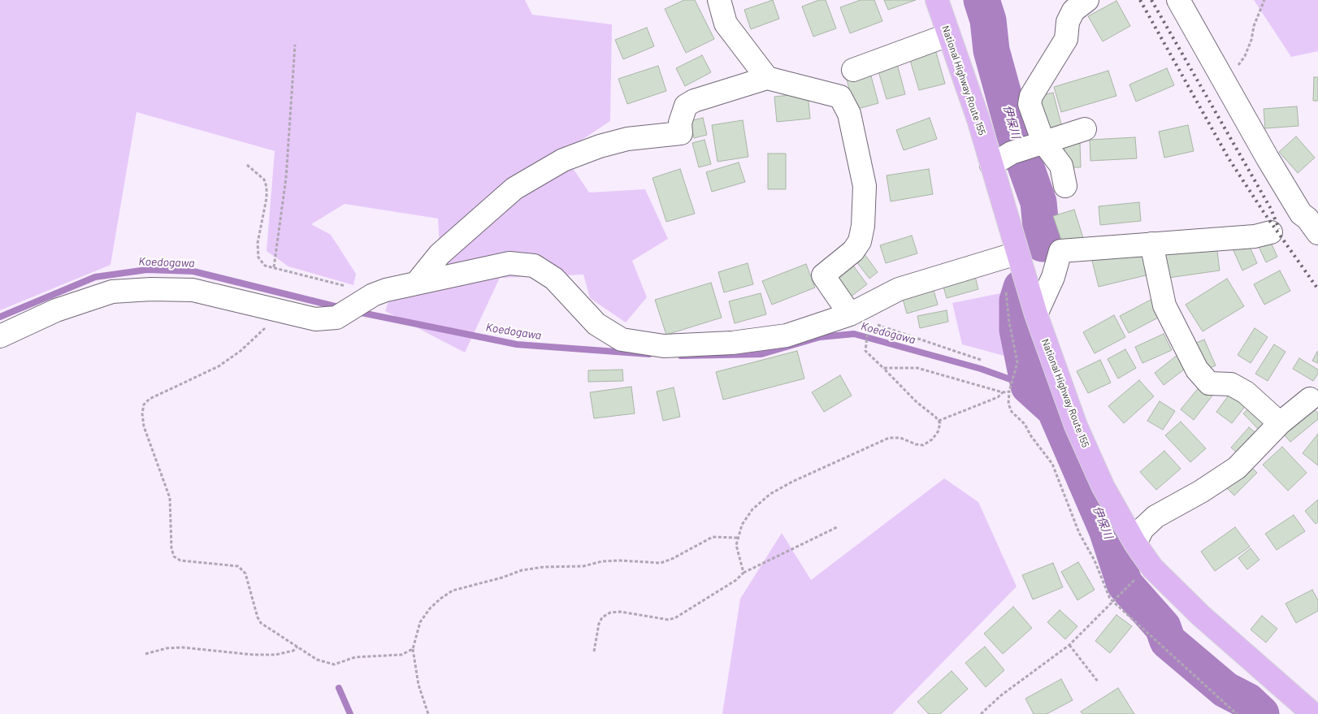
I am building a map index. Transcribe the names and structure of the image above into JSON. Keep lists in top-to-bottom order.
{
  "streets": {
    "highway": ["National Highway Route 155"]
  },
  "water": ["伊保川", "Koedogawa"]
}
